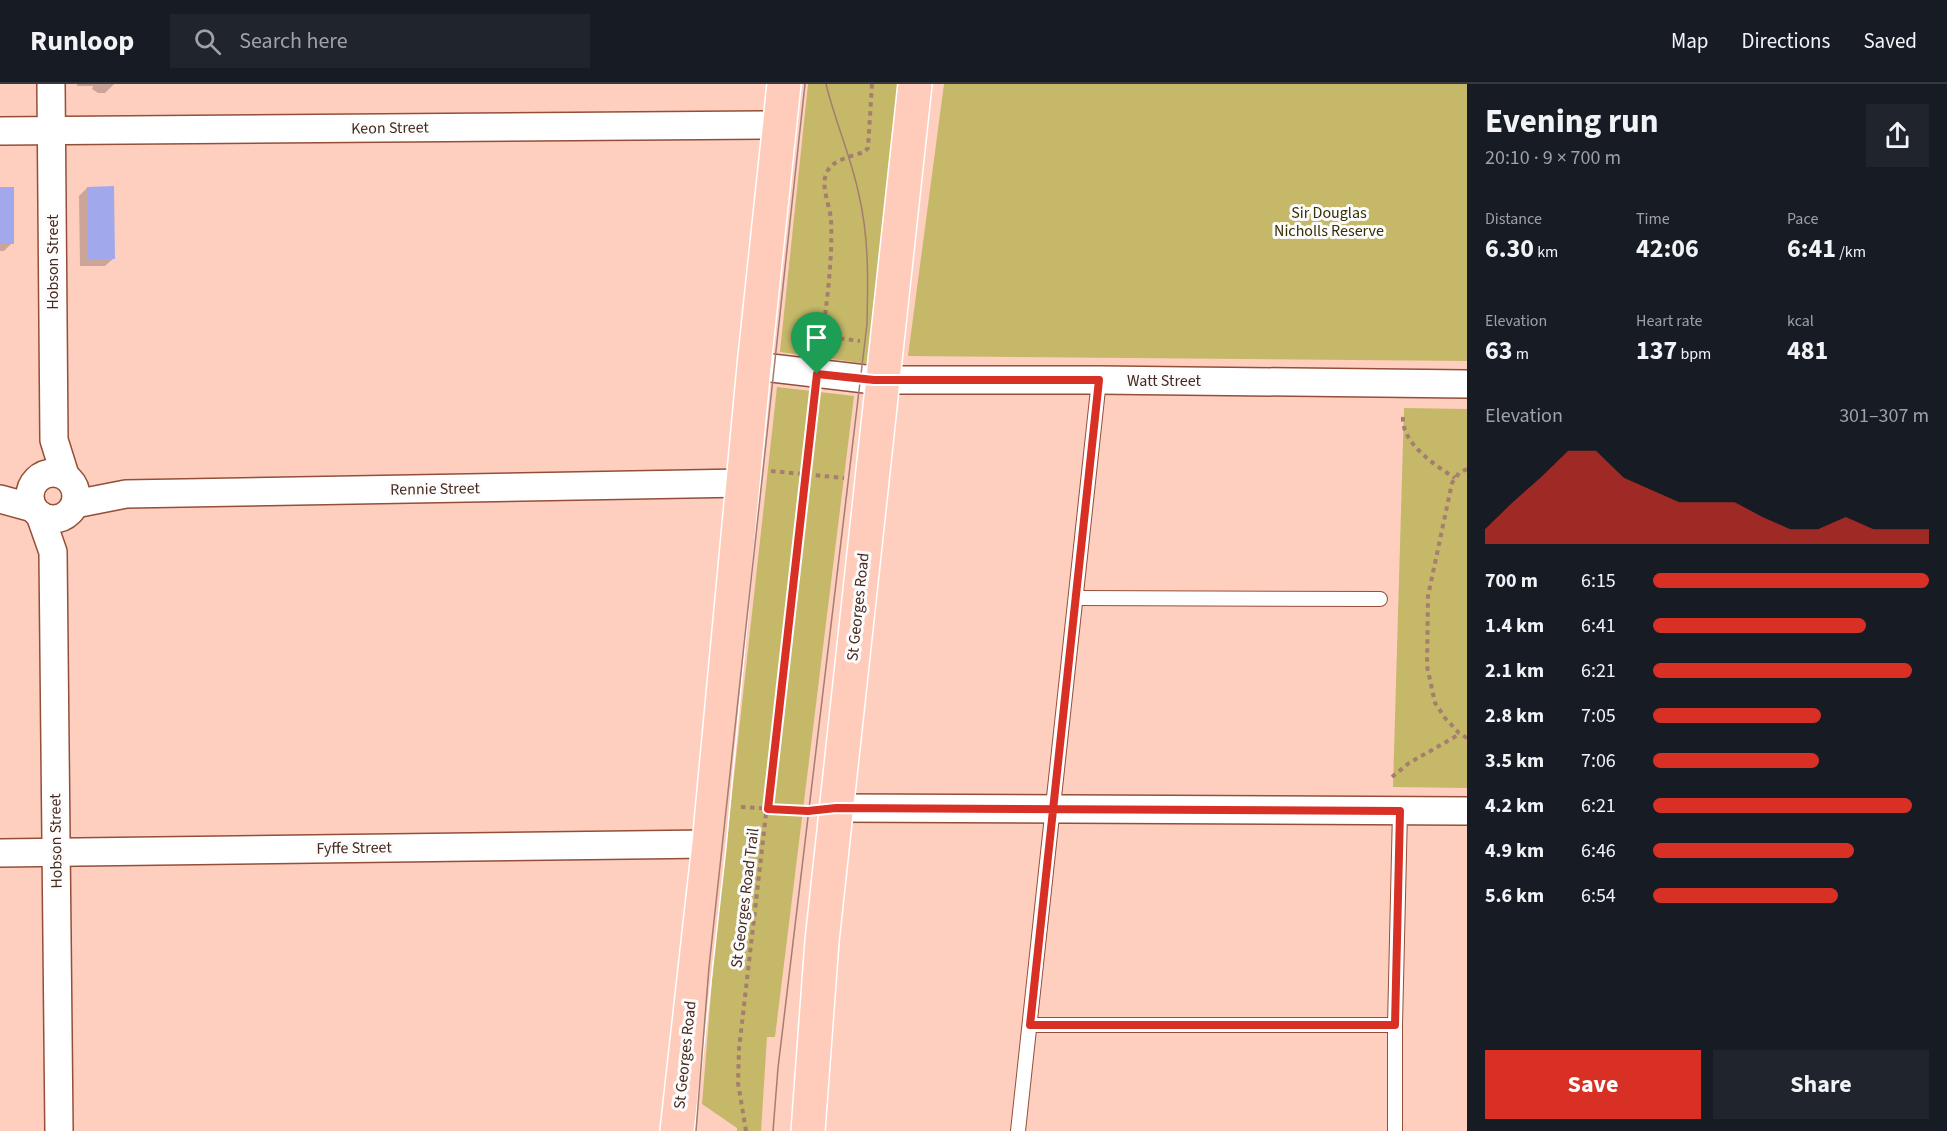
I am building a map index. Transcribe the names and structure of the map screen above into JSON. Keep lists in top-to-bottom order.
{
  "streets": {
    "highway": ["St Georges Road"],
    "street": [
      "Keon Street",
      "Hobson Street",
      "Watt Street",
      "Rennie Street",
      "Fyffe Street"
    ],
    "path": ["St Georges Road Trail"]
  },
  "crossings": [
    ["Keon Street", "Hobson Street"],
    ["Keon Street", "St Georges Road"],
    ["Hobson Street", "Rennie Street"],
    ["Hobson Street", "Fyffe Street"],
    ["Watt Street", "St Georges Road"],
    ["Watt Street", "St Georges Road Trail"],
    ["Rennie Street", "St Georges Road"],
    ["St Georges Road", "Fyffe Street"]
  ],
  "parks": ["Sir Douglas Nicholls Reserve"],
  "page": {
    "header": "Runloop",
    "search": "Search here",
    "nav": ["Map", "Directions", "Saved"],
    "heading": ["Evening run", "20:10 · 9 × 700 m"],
    "stats": [
      ["Distance", "6.30 km"],
      ["Time", "42:06"],
      ["Pace", "6:41 /km"],
      ["Elevation", "63 m"],
      ["Heart rate", "137 bpm"],
      ["kcal", "481"]
    ],
    "chart": ["Elevation", "301–307 m"],
    "list": [
      {
        "name": "700 m",
        "note": "6:15"
      },
      {
        "name": "1.4 km",
        "note": "6:41"
      },
      {
        "name": "2.1 km",
        "note": "6:21"
      },
      {
        "name": "2.8 km",
        "note": "7:05"
      },
      {
        "name": "3.5 km",
        "note": "7:06"
      },
      {
        "name": "4.2 km",
        "note": "6:21"
      },
      {
        "name": "4.9 km",
        "note": "6:46"
      },
      {
        "name": "5.6 km",
        "note": "6:54"
      }
    ],
    "buttons": ["Save", "Share"]
  }
}
